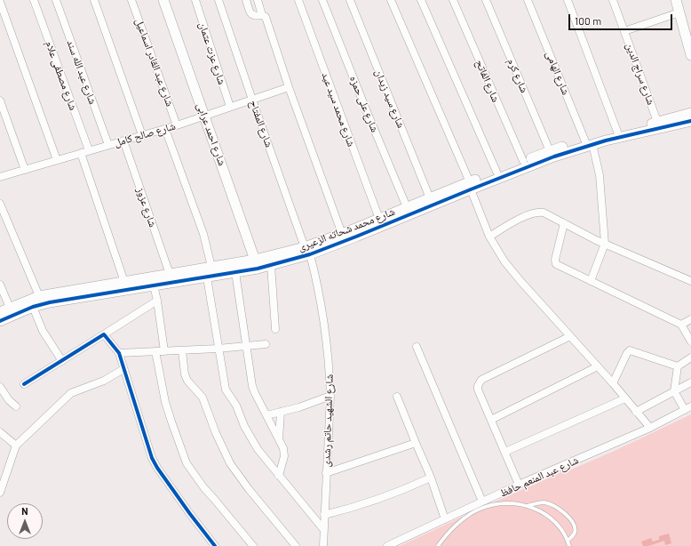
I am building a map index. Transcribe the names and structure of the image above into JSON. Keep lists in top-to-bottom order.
{
  "streets": {
    "street": [
      "شارع عزت عتمان",
      "شارع عبد القادر اسماعيل",
      "شارع عبد الله سند",
      "شارع الهامى",
      "شارع سراج الدين",
      "شارع مصطفى علام",
      "شارع كرم",
      "شارع الفاتح",
      "شارع سيد زيدان",
      "شارع على حمزه",
      "شارع محمد سيد عيد",
      "شارع المفتاح",
      "شارع صالح كامل",
      "شارع احمد عرابى",
      "شارع عزوز",
      "شارع محمد شحاته الزعيرى",
      "شارع الشهيد حاتم رشدى",
      "شارع عبد المنعم حافظ"
    ]
  },
  "crossings": [
    ["شارع عزت عتمان", "شارع صالح كامل"],
    ["شارع عبد القادر اسماعيل", "شارع صالح كامل"],
    ["شارع عبد الله سند", "شارع صالح كامل"],
    ["شارع الهامى", "شارع محمد شحاته الزعيرى"],
    ["شارع سراج الدين", "شارع محمد شحاته الزعيرى"],
    ["شارع مصطفى علام", "شارع صالح كامل"],
    ["شارع كرم", "شارع محمد شحاته الزعيرى"],
    ["شارع الفاتح", "شارع محمد شحاته الزعيرى"],
    ["شارع سيد زيدان", "شارع محمد شحاته الزعيرى"],
    ["شارع على حمزه", "شارع محمد شحاته الزعيرى"],
    ["شارع محمد سيد عيد", "شارع محمد شحاته الزعيرى"],
    ["شارع المفتاح", "شارع صالح كامل"],
    ["شارع المفتاح", "شارع محمد شحاته الزعيرى"],
    ["شارع المفتاح", "شارع الشهيد حاتم رشدى"],
    ["شارع صالح كامل", "شارع احمد عرابى"],
    ["شارع صالح كامل", "شارع عزوز"],
    ["شارع احمد عرابى", "شارع محمد شحاته الزعيرى"],
    ["شارع عزوز", "شارع محمد شحاته الزعيرى"],
    ["شارع محمد شحاته الزعيرى", "شارع الشهيد حاتم رشدى"]
  ],
  "scale_bar": "100 m",
  "north": "top"
}
